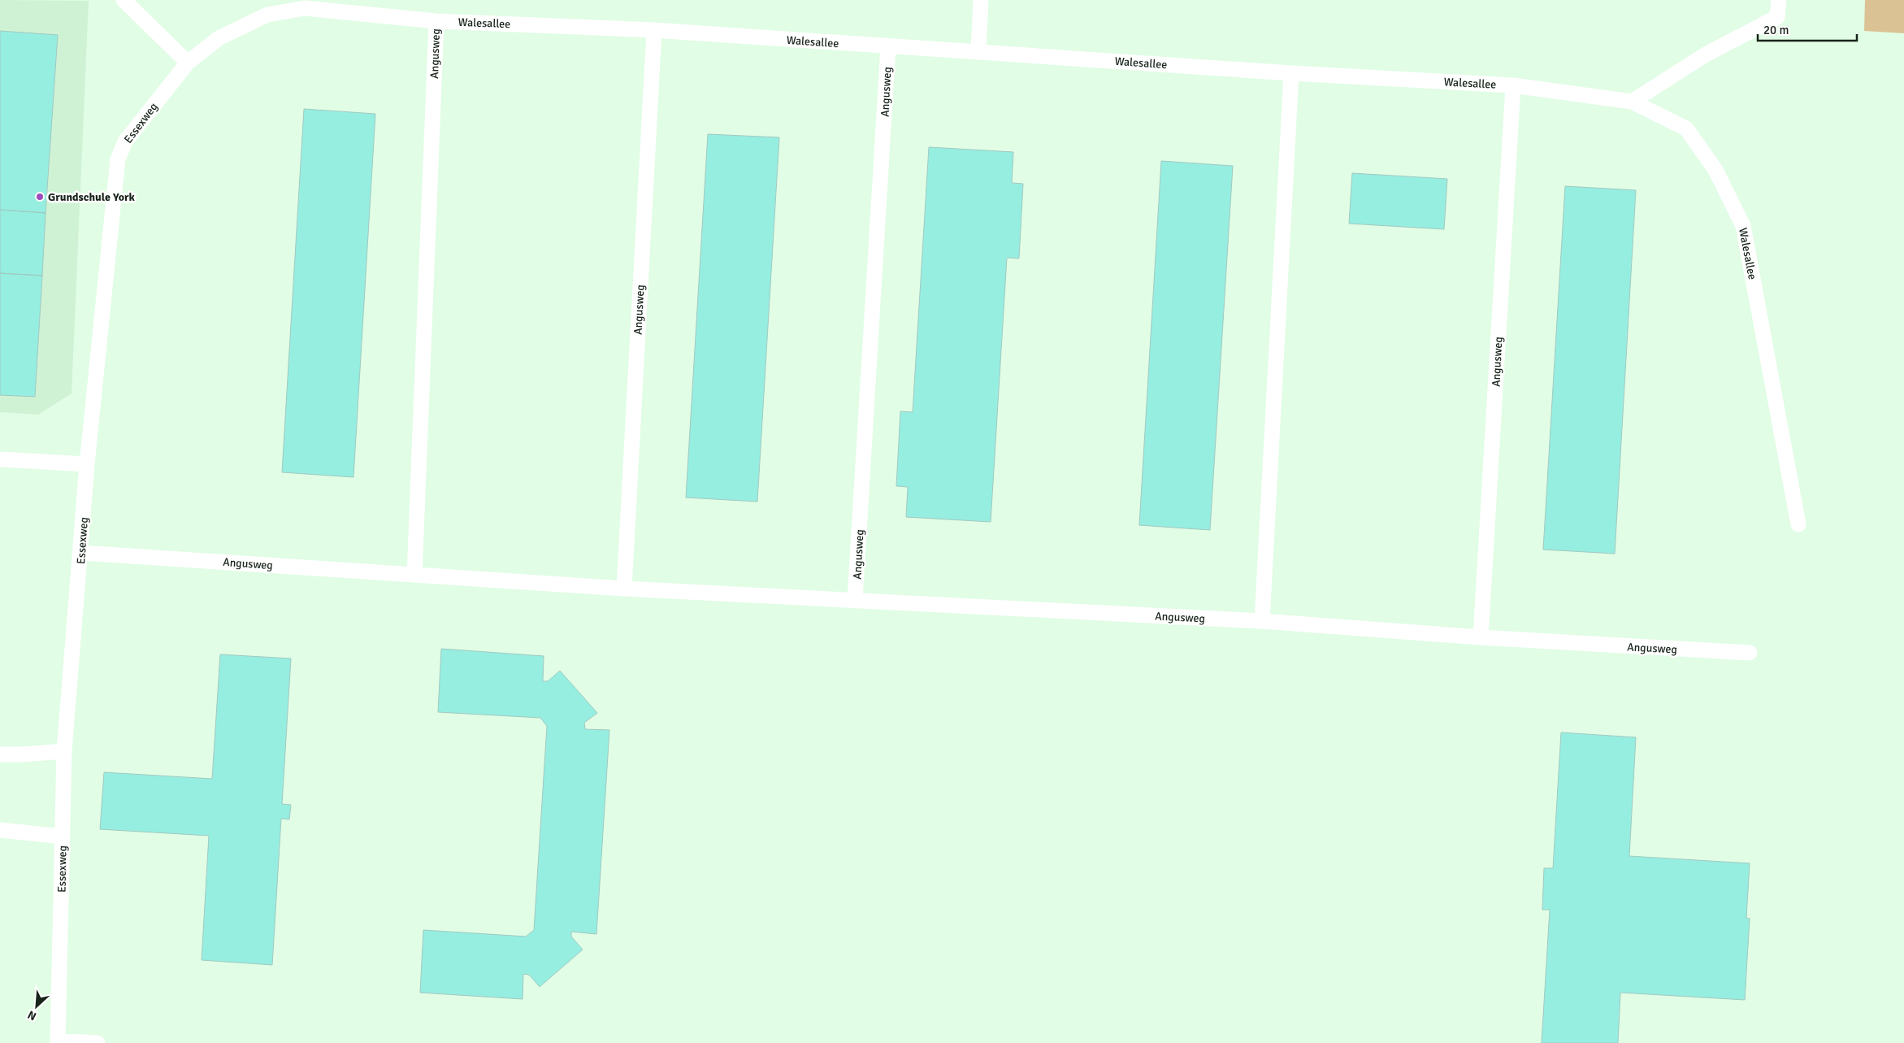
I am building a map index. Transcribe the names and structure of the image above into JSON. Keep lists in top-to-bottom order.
{
  "streets": {
    "lane": ["Walesallee", "Angusweg", "Essexweg"]
  },
  "crossings": [
    ["Walesallee", "Angusweg"],
    ["Walesallee", "Essexweg"],
    ["Angusweg", "Essexweg"]
  ],
  "places": ["Grundschule York"],
  "scale_bar": "20 m",
  "north": "bottom left"
}
